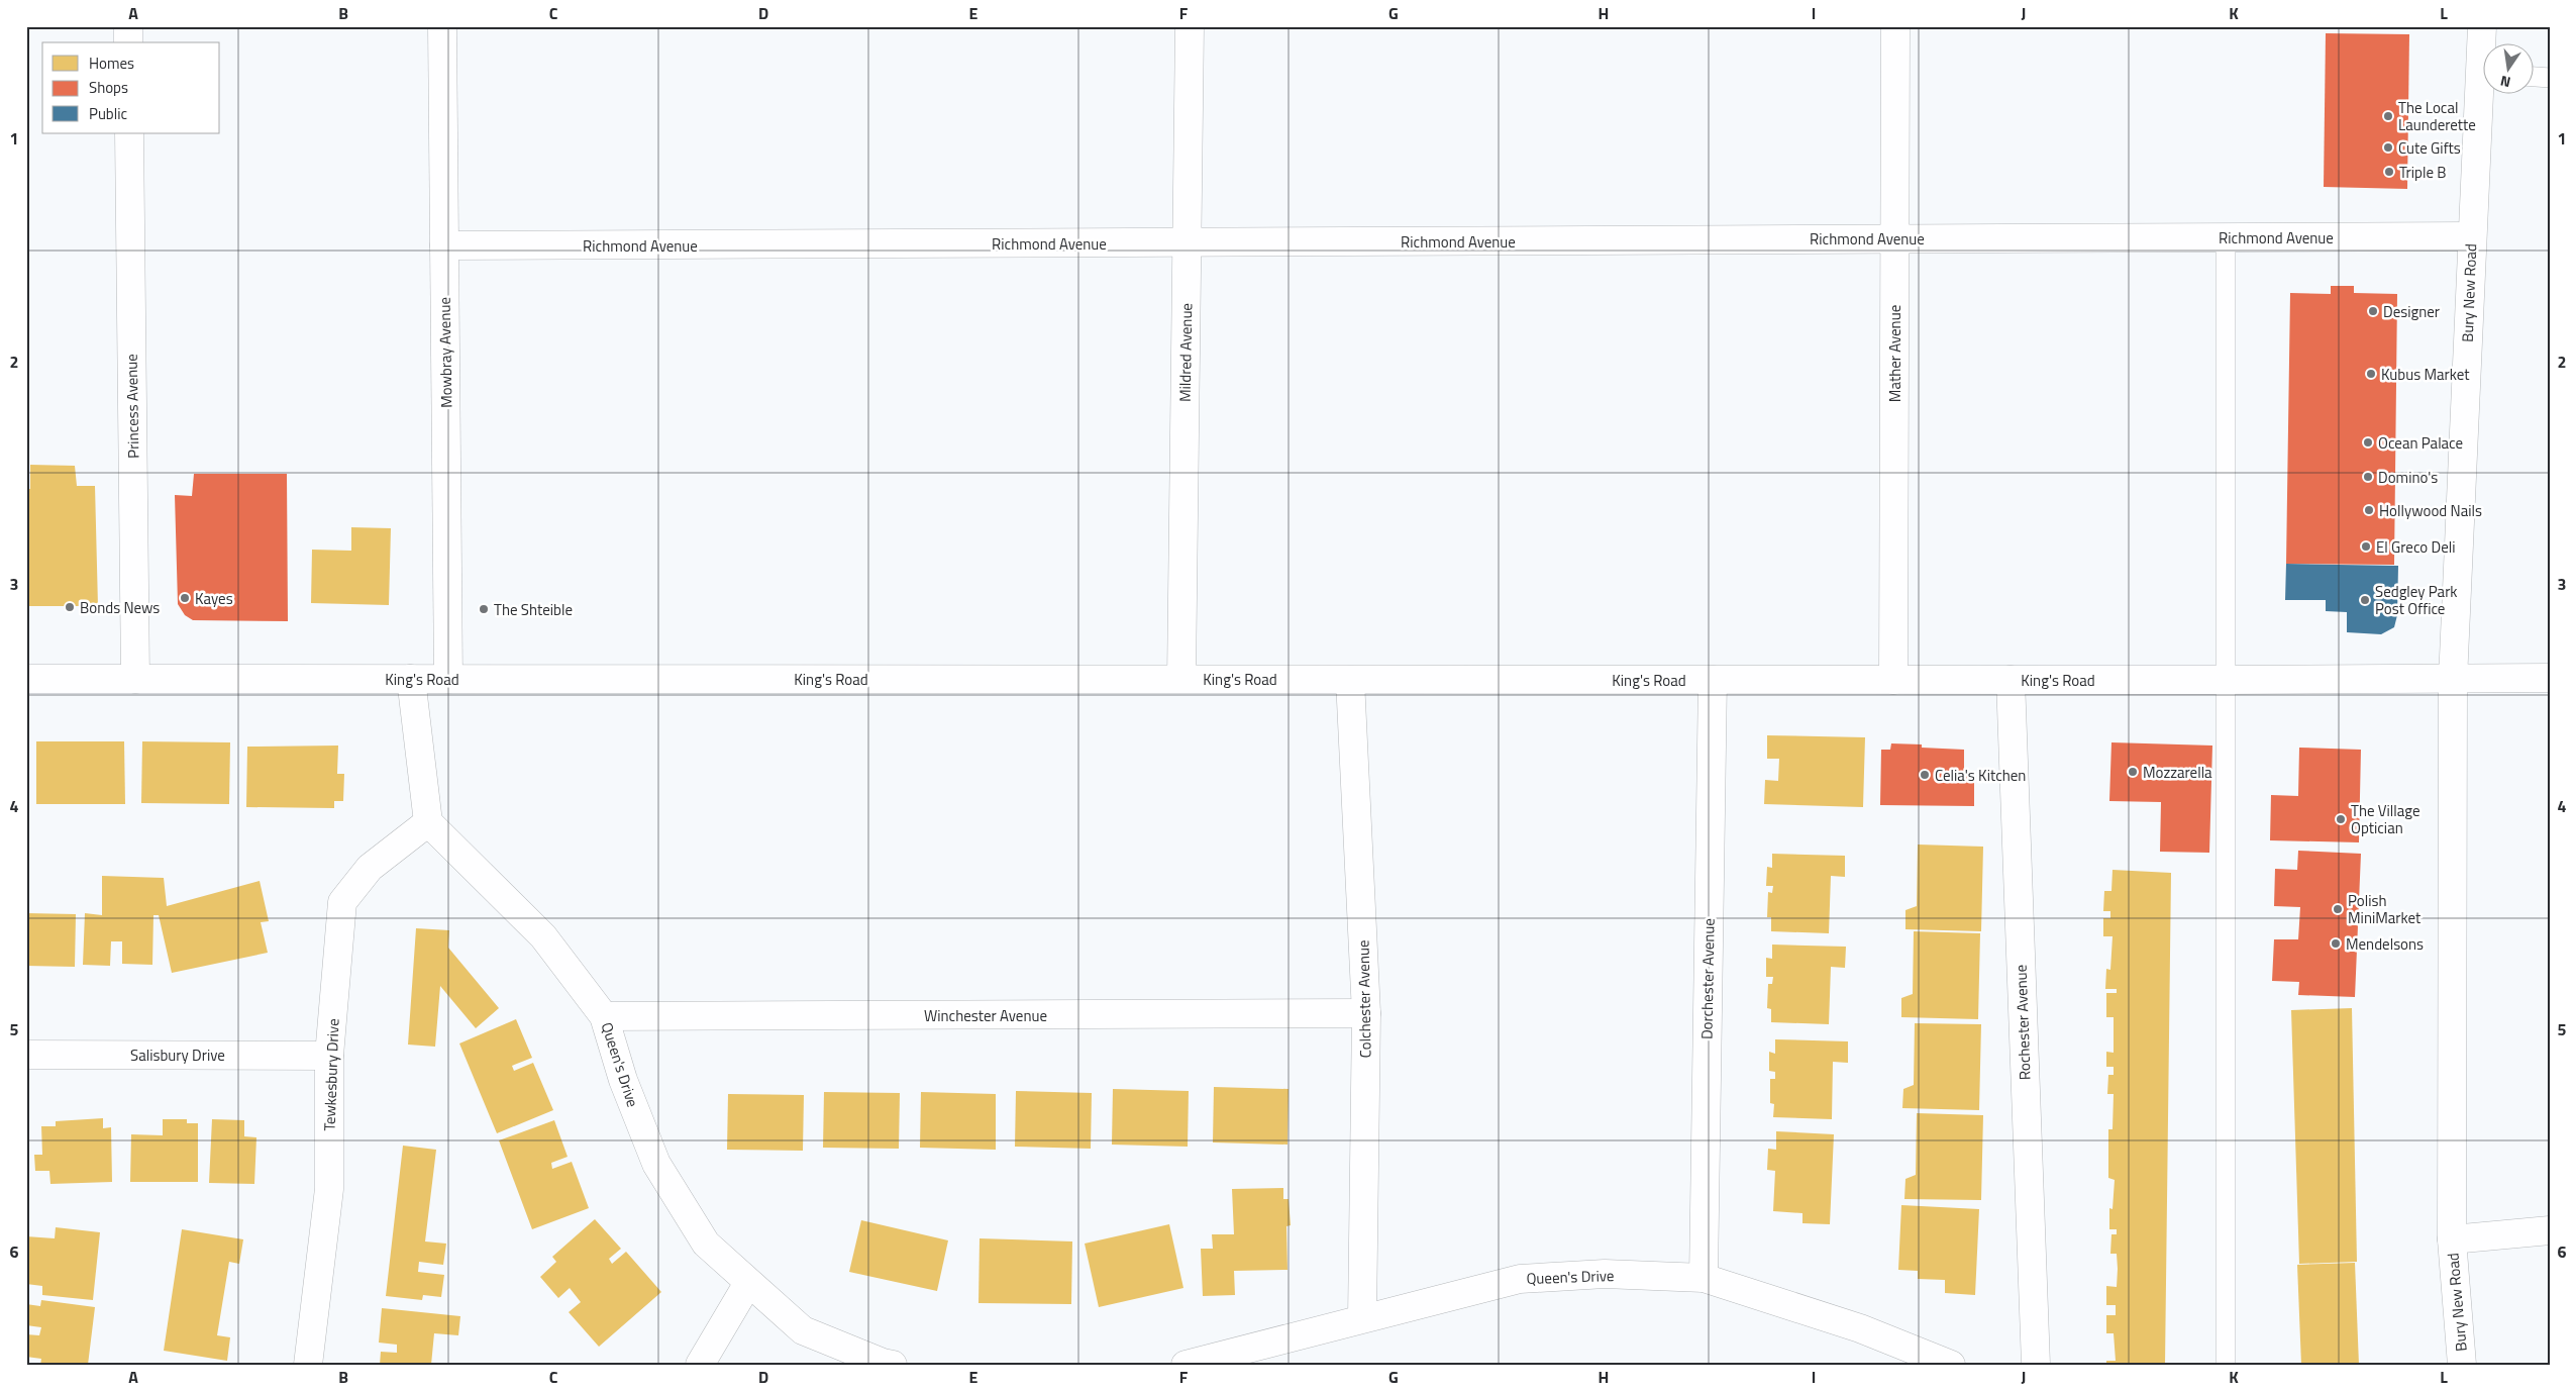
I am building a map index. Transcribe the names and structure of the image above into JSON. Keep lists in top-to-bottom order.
{
  "streets": {
    "main road": [
      "Richmond Avenue",
      "Bury New Road",
      "Mowbray Avenue",
      "Mildred Avenue",
      "Mather Avenue",
      "Princess Avenue",
      "King's Road",
      "Dorchester Avenue",
      "Colchester Avenue",
      "Winchester Avenue",
      "Rochester Avenue",
      "Salisbury Drive",
      "Queen's Drive",
      "Tewkesbury Drive"
    ]
  },
  "crossings": [
    ["Richmond Avenue", "Bury New Road"],
    ["Richmond Avenue", "Mowbray Avenue"],
    ["Richmond Avenue", "Mildred Avenue"],
    ["Richmond Avenue", "Mather Avenue"],
    ["Bury New Road", "King's Road"],
    ["Mowbray Avenue", "King's Road"],
    ["Mildred Avenue", "King's Road"],
    ["Mather Avenue", "King's Road"],
    ["Princess Avenue", "King's Road"],
    ["King's Road", "Dorchester Avenue"],
    ["King's Road", "Colchester Avenue"],
    ["King's Road", "Rochester Avenue"],
    ["Dorchester Avenue", "Queen's Drive"],
    ["Colchester Avenue", "Winchester Avenue"],
    ["Colchester Avenue", "Queen's Drive"],
    ["Winchester Avenue", "Queen's Drive"],
    ["Salisbury Drive", "Tewkesbury Drive"],
    ["Queen's Drive", "Tewkesbury Drive"]
  ],
  "places": [
    "The Local Launderette",
    "Cute Gifts",
    "Triple B",
    "Designer",
    "Kubus Market",
    "Ocean Palace",
    "Domino's",
    "Hollywood Nails",
    "El Greco Deli",
    "Kayes",
    "Sedgley Park Post Office",
    "Bonds News",
    "The Shteible",
    "Mozzarella",
    "Celia's Kitchen",
    "The Village Optician",
    "Polish MiniMarket",
    "Mendelsons"
  ],
  "legend": ["Homes", "Shops", "Public"],
  "north": "bottom",
  "grid": {
    "columns": [
      "A",
      "B",
      "C",
      "D",
      "E",
      "F",
      "G",
      "H",
      "I",
      "J",
      "K",
      "L"
    ],
    "rows": [
      "1",
      "2",
      "3",
      "4",
      "5",
      "6"
    ]
  }
}
